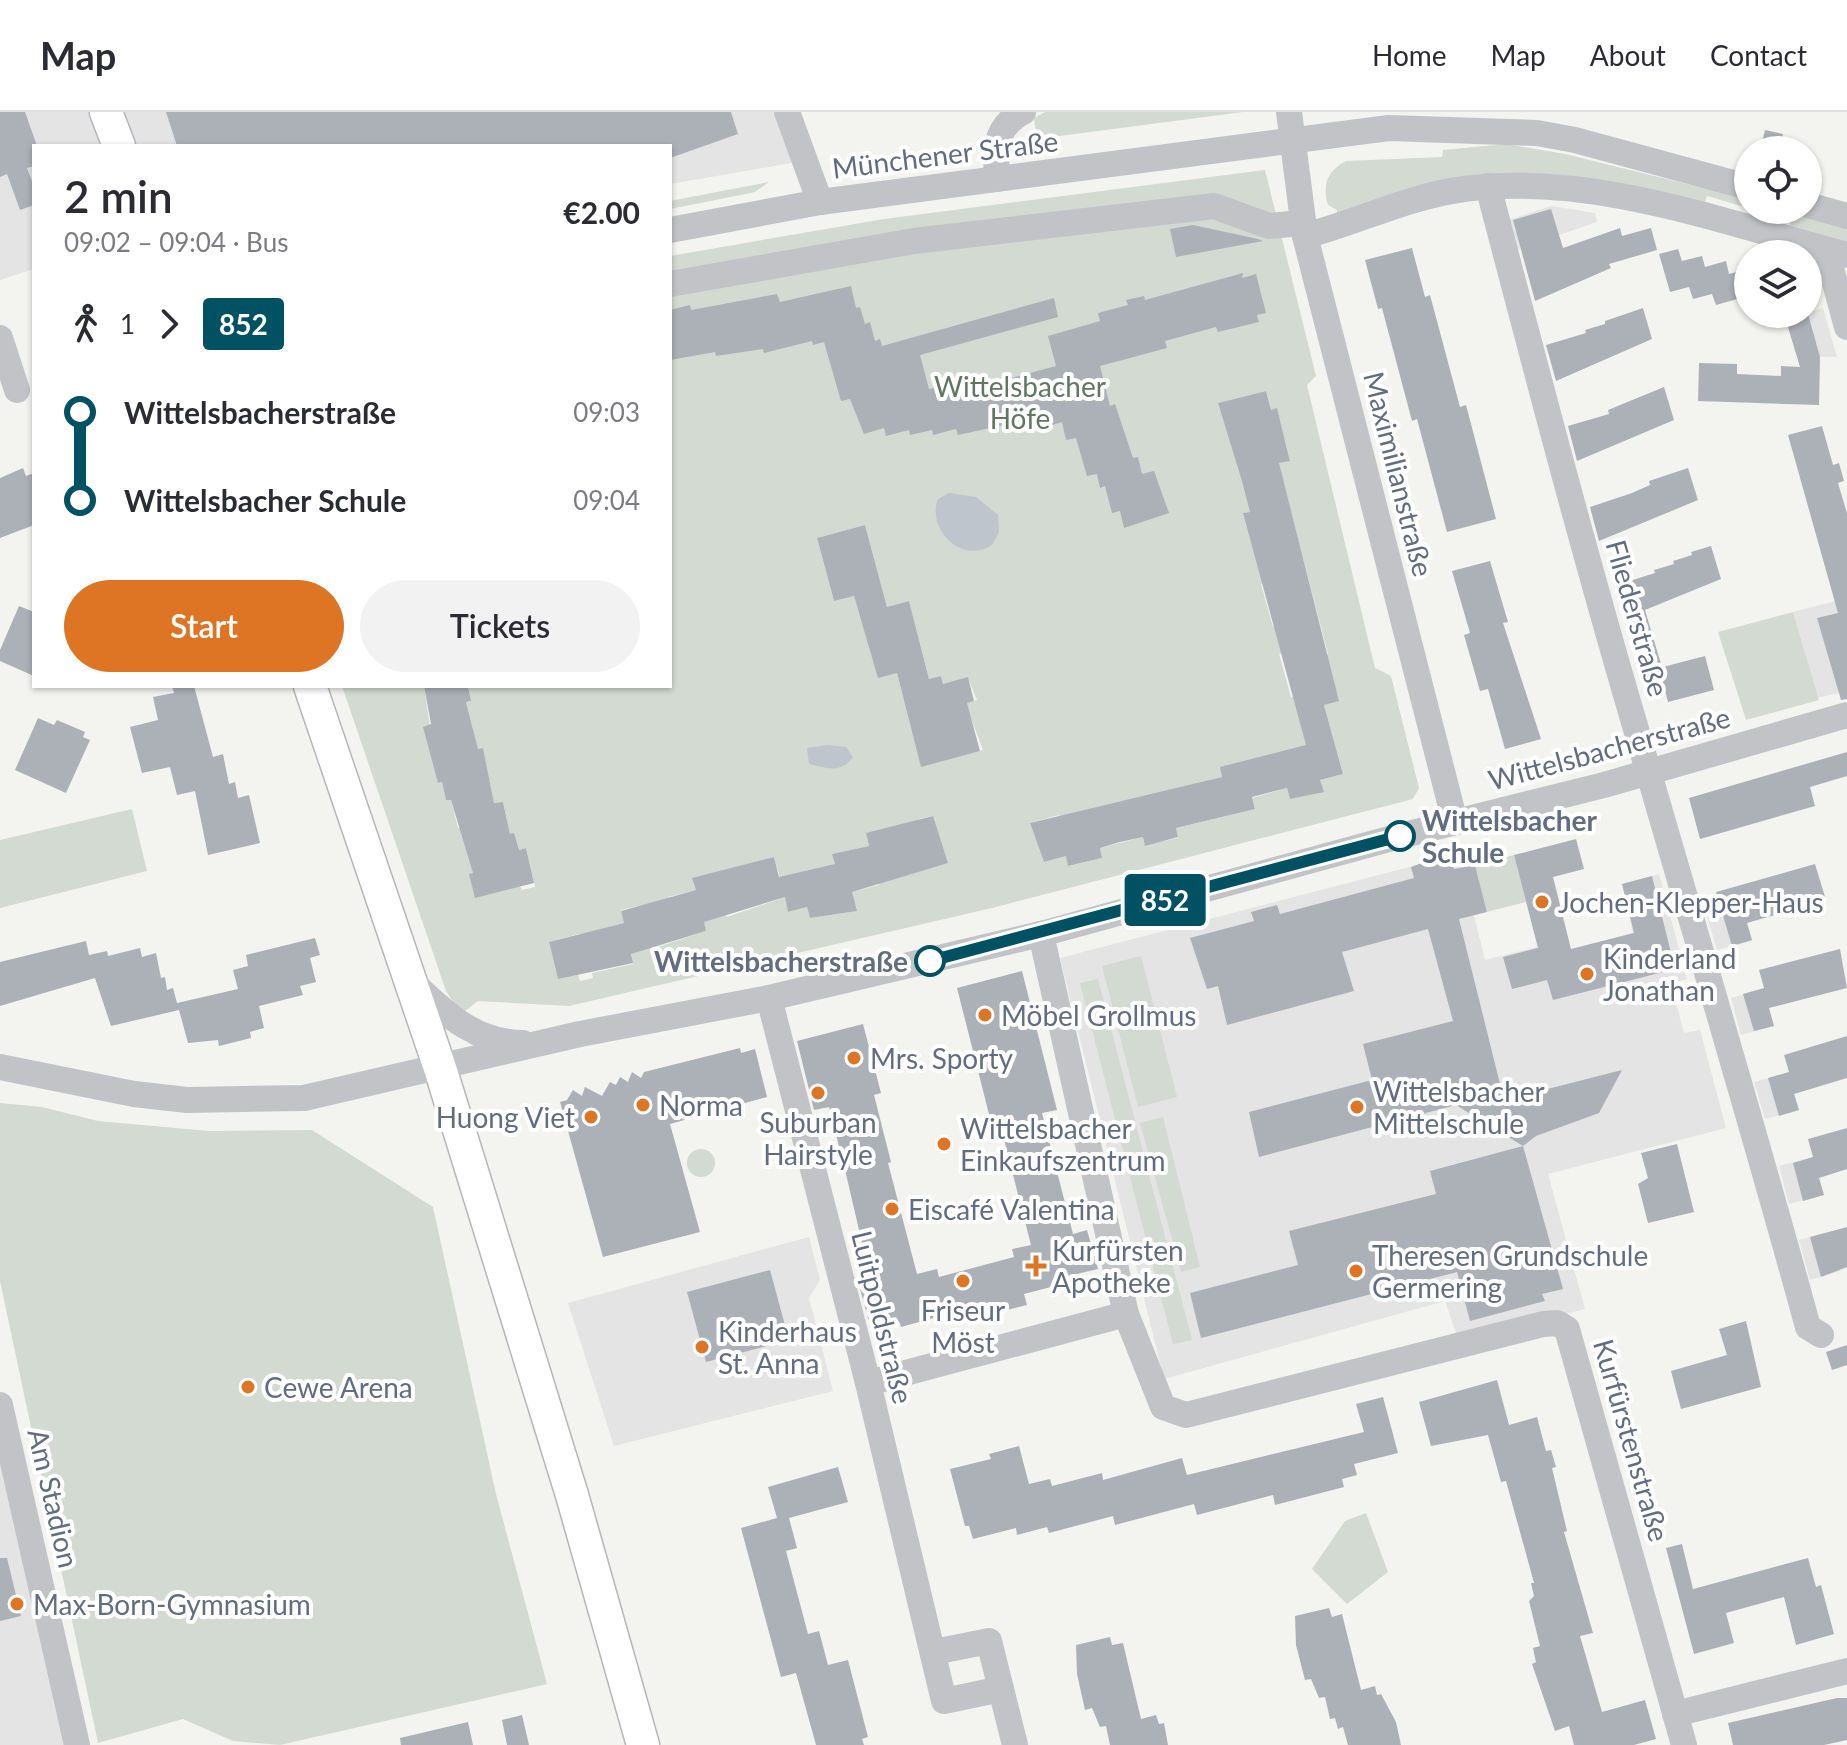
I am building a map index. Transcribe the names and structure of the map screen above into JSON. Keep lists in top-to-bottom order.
{
  "streets": {
    "street": [
      "Münchener Straße",
      "Maximilianstraße",
      "Fliederstraße",
      "Wittelsbacherstraße",
      "Luitpoldstraße",
      "Kurfürstenstraße",
      "Am Stadion"
    ]
  },
  "crossings": [
    ["Münchener Straße", "Maximilianstraße"],
    ["Maximilianstraße", "Wittelsbacherstraße"],
    ["Fliederstraße", "Wittelsbacherstraße"],
    ["Wittelsbacherstraße", "Luitpoldstraße"],
    ["Wittelsbacherstraße", "Kurfürstenstraße"]
  ],
  "parks": ["Wittelsbacher Höfe"],
  "places": {
    "other": [
      "Wittelsbacher Schule",
      "Jochen-Klepper-Haus",
      "Wittelsbacherstraße",
      "Kinderland Jonathan",
      "Möbel Grollmus",
      "Mrs. Sporty",
      "Suburban Hairstyle",
      "Norma",
      "Wittelsbacher Mittelschule",
      "Huong Viet",
      "Wittelsbacher Einkaufszentrum",
      "Eiscafé Valentina",
      "Theresen Grundschule Germering",
      "Friseur Möst",
      "Kinderhaus St. Anna",
      "Cewe Arena",
      "Max-Born-Gymnasium"
    ],
    "health": ["Kurfürsten Apotheke"]
  },
  "lines": ["bus line 852"],
  "page": {
    "header": "Map",
    "nav": [
      "Home",
      "Map",
      "About",
      "Contact"
    ],
    "on_map": "852",
    "heading": ["2 min", "09:02 – 09:04 · Bus", "€2.00"],
    "legs": ["1", "852"],
    "list": [
      {
        "name": "Wittelsbacherstraße",
        "value": "09:03"
      },
      {
        "name": "Wittelsbacher Schule",
        "value": "09:04"
      }
    ],
    "buttons": ["Start", "Tickets"]
  }
}
